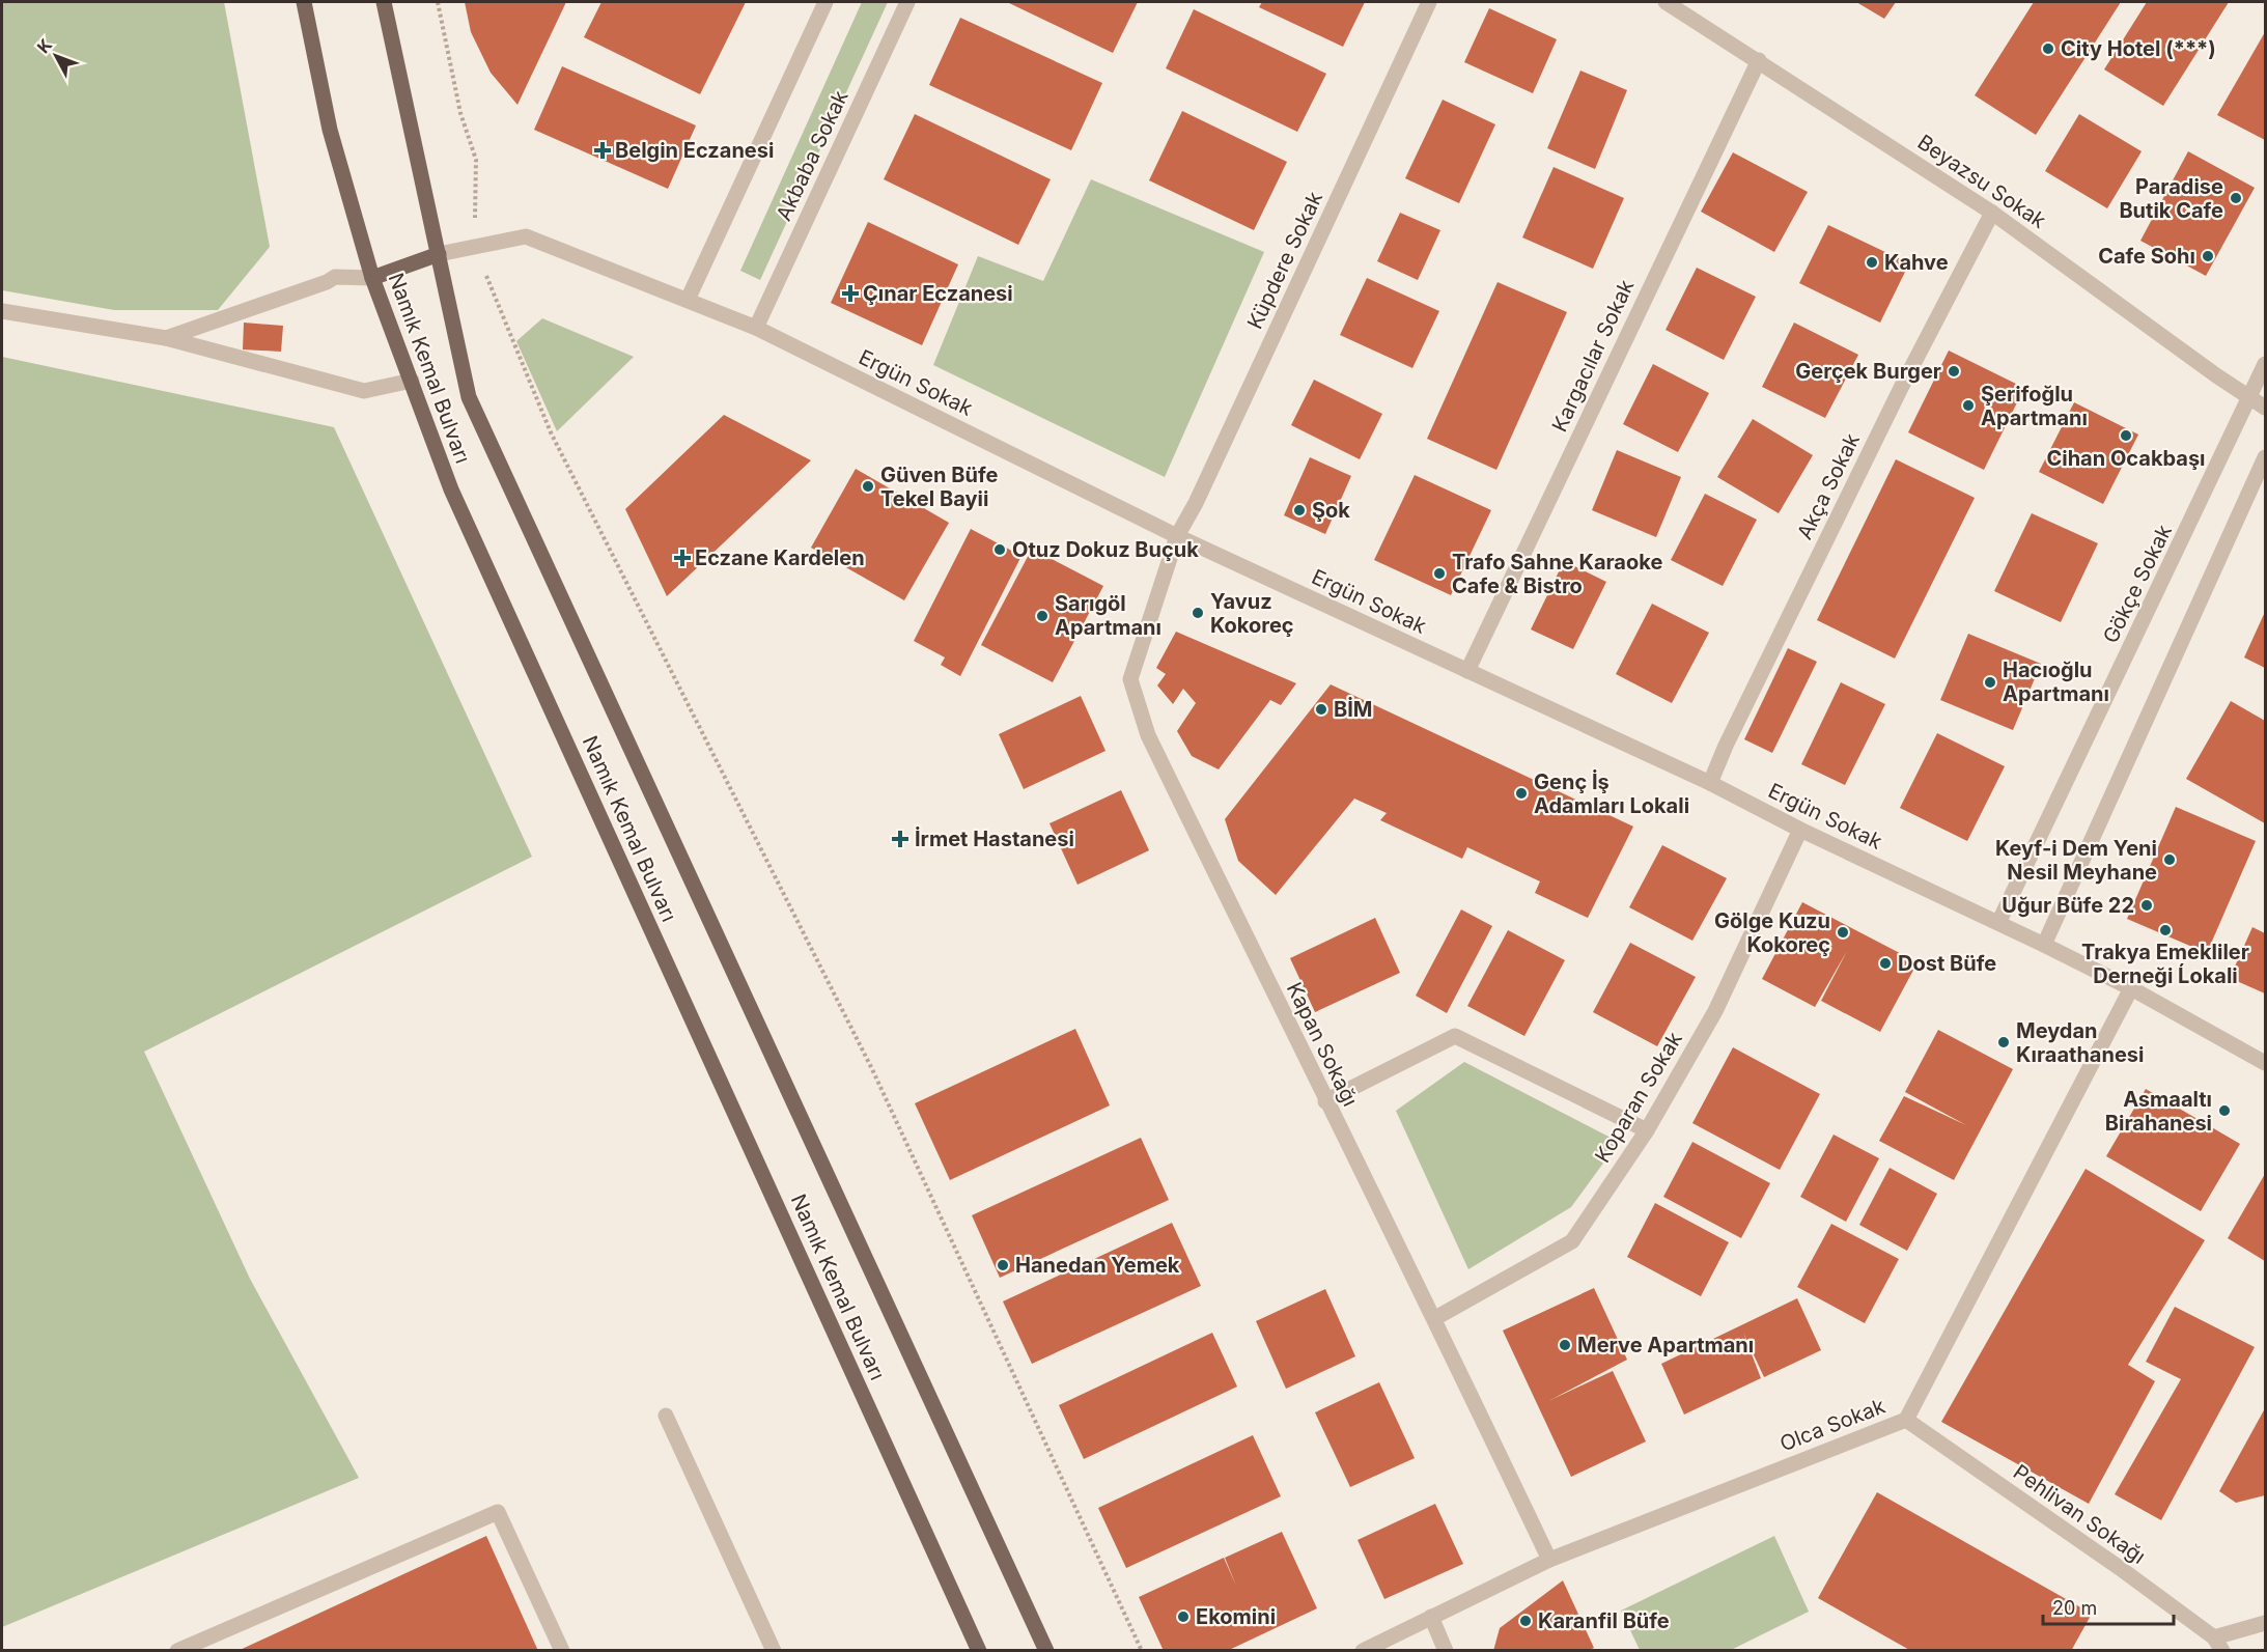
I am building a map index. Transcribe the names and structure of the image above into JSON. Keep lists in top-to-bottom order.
{
  "streets": {
    "main road": ["Namık Kemal Bulvarı"],
    "street": [
      "Akbaba Sokak",
      "Beyazsu Sokak",
      "Küpdere Sokak",
      "Kargacılar Sokak",
      "Ergün Sokak",
      "Akça Sokak",
      "Gökçe Sokak",
      "Kapan Sokağı",
      "Koparan Sokak",
      "Olca Sokak",
      "Pehlivan Sokağı"
    ]
  },
  "crossings": [
    ["Akbaba Sokak", "Ergün Sokak"],
    ["Beyazsu Sokak", "Kargacılar Sokak"],
    ["Beyazsu Sokak", "Akça Sokak"],
    ["Beyazsu Sokak", "Gökçe Sokak"],
    ["Küpdere Sokak", "Ergün Sokak"],
    ["Küpdere Sokak", "Kapan Sokağı"],
    ["Kargacılar Sokak", "Ergün Sokak"],
    ["Namık Kemal Bulvarı", "Ergün Sokak"],
    ["Ergün Sokak", "Akça Sokak"],
    ["Ergün Sokak", "Gökçe Sokak"],
    ["Ergün Sokak", "Kapan Sokağı"],
    ["Ergün Sokak", "Koparan Sokak"],
    ["Ergün Sokak", "Olca Sokak"],
    ["Kapan Sokağı", "Koparan Sokak"],
    ["Kapan Sokağı", "Olca Sokak"],
    ["Olca Sokak", "Pehlivan Sokağı"]
  ],
  "places": {
    "other": [
      "City Hotel (***)",
      "Paradise Butik Cafe",
      "Cafe Sohı",
      "Kahve",
      "Gerçek Burger",
      "Şerifoğlu Apartmanı",
      "Cihan Ocakbaşı",
      "Güven Büfe Tekel Bayii",
      "Şok",
      "Otuz Dokuz Buçuk",
      "Trafo Sahne Karaoke Cafe & Bistro",
      "Yavuz Kokoreç",
      "Sarıgöl Apartmanı",
      "Hacıoğlu Apartmanı",
      "BİM",
      "Genç İş Adamları Lokali",
      "Keyf-i Dem Yeni Nesil Meyhane",
      "Uğur Büfe 22",
      "Trakya Emekliler Derneği Ĺokali",
      "Gölge Kuzu Kokoreç",
      "Dost Büfe",
      "Meydan Kıraathanesi",
      "Asmaaltı Birahanesi",
      "Hanedan Yemek",
      "Merve Apartmanı",
      "Ekomini",
      "Karanfil Büfe"
    ],
    "health": [
      "Belgin Eczanesi",
      "Çınar Eczanesi",
      "Eczane Kardelen",
      "İrmet Hastanesi"
    ]
  },
  "scale_bar": "20 m",
  "north": "top left"
}
